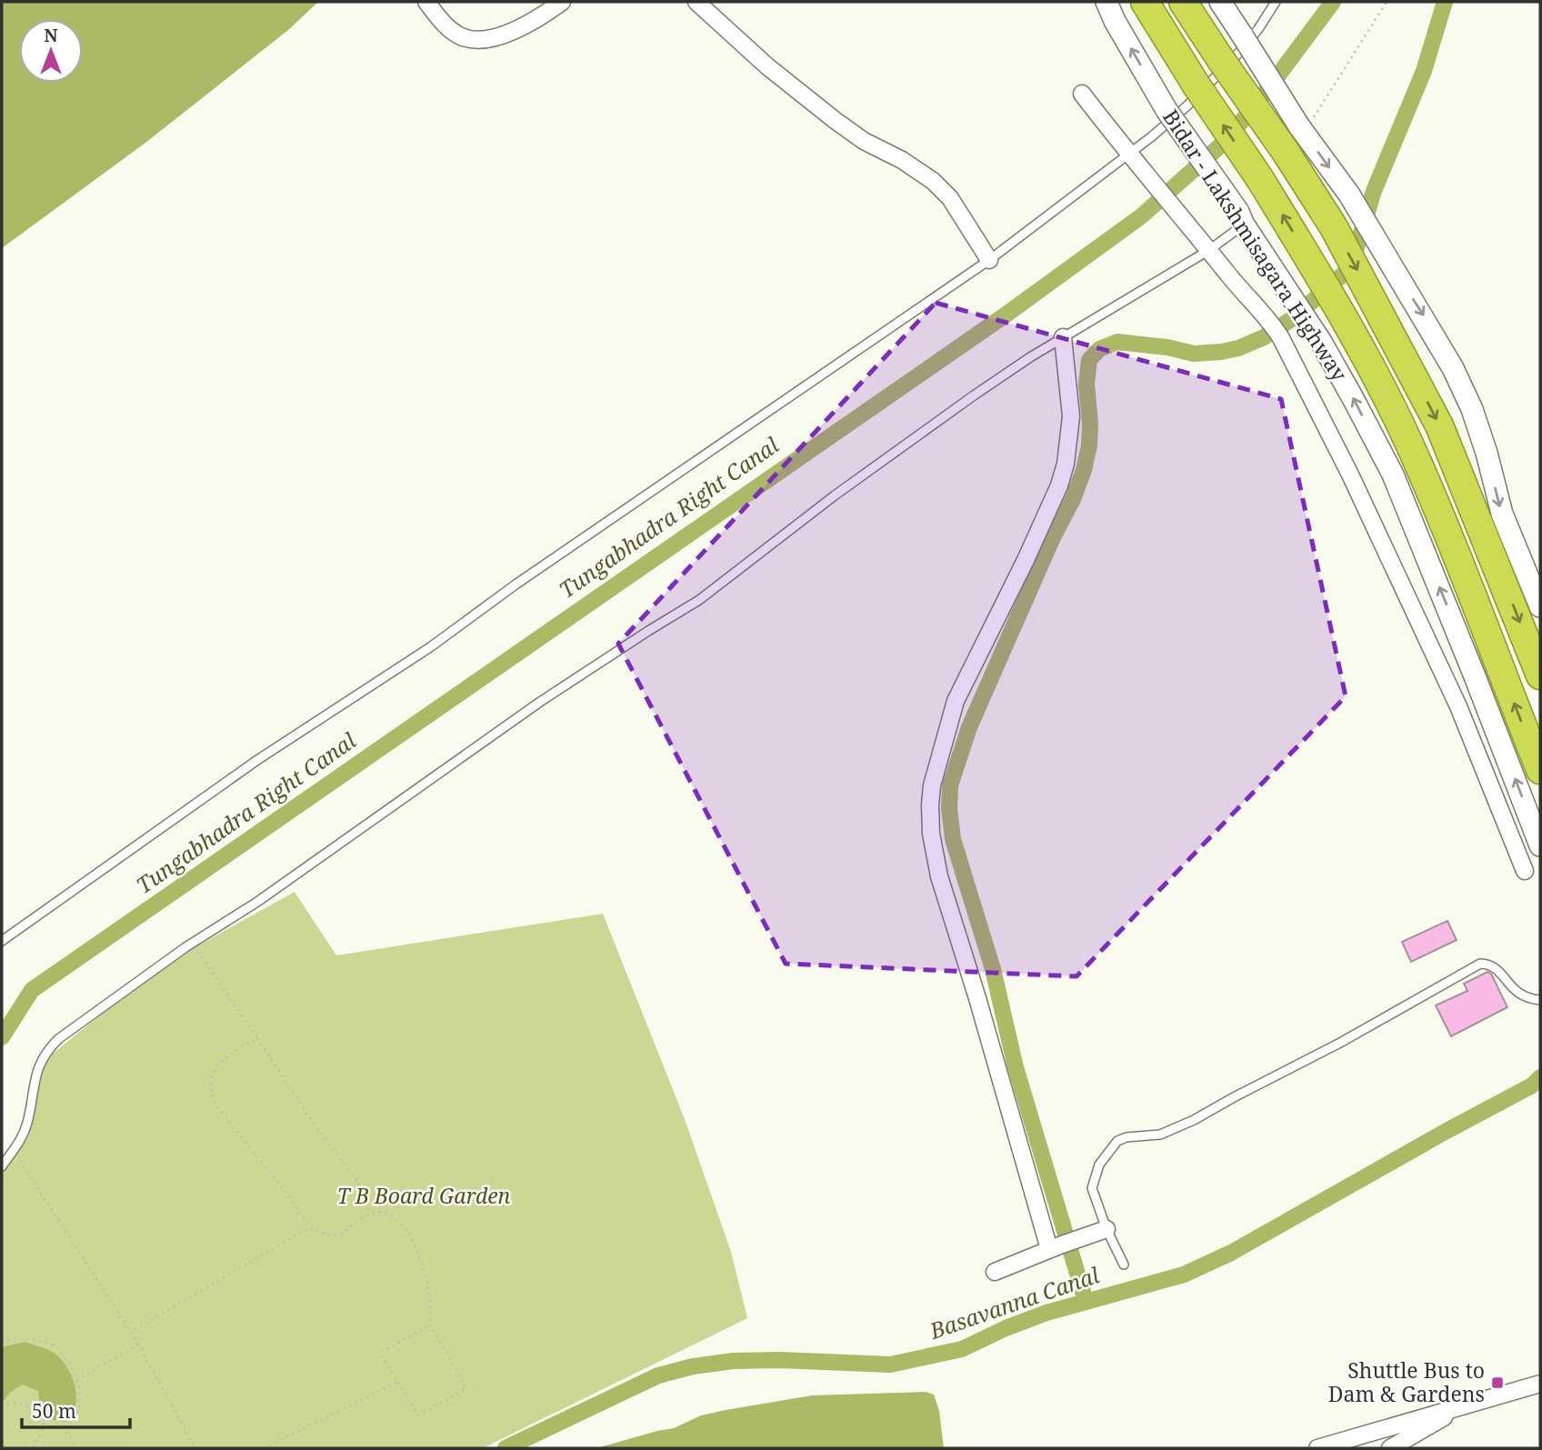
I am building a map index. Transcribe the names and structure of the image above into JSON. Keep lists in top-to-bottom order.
{
  "streets": {
    "highway": ["Bidar - Lakshmisagara Highway"]
  },
  "water": ["Tungabhadra Right Canal", "Basavanna Canal"],
  "parks": ["T B Board Garden"],
  "places": {
    "transit": ["Shuttle Bus to Dam & Gardens"]
  },
  "scale_bar": "50 m",
  "north": "top"
}
